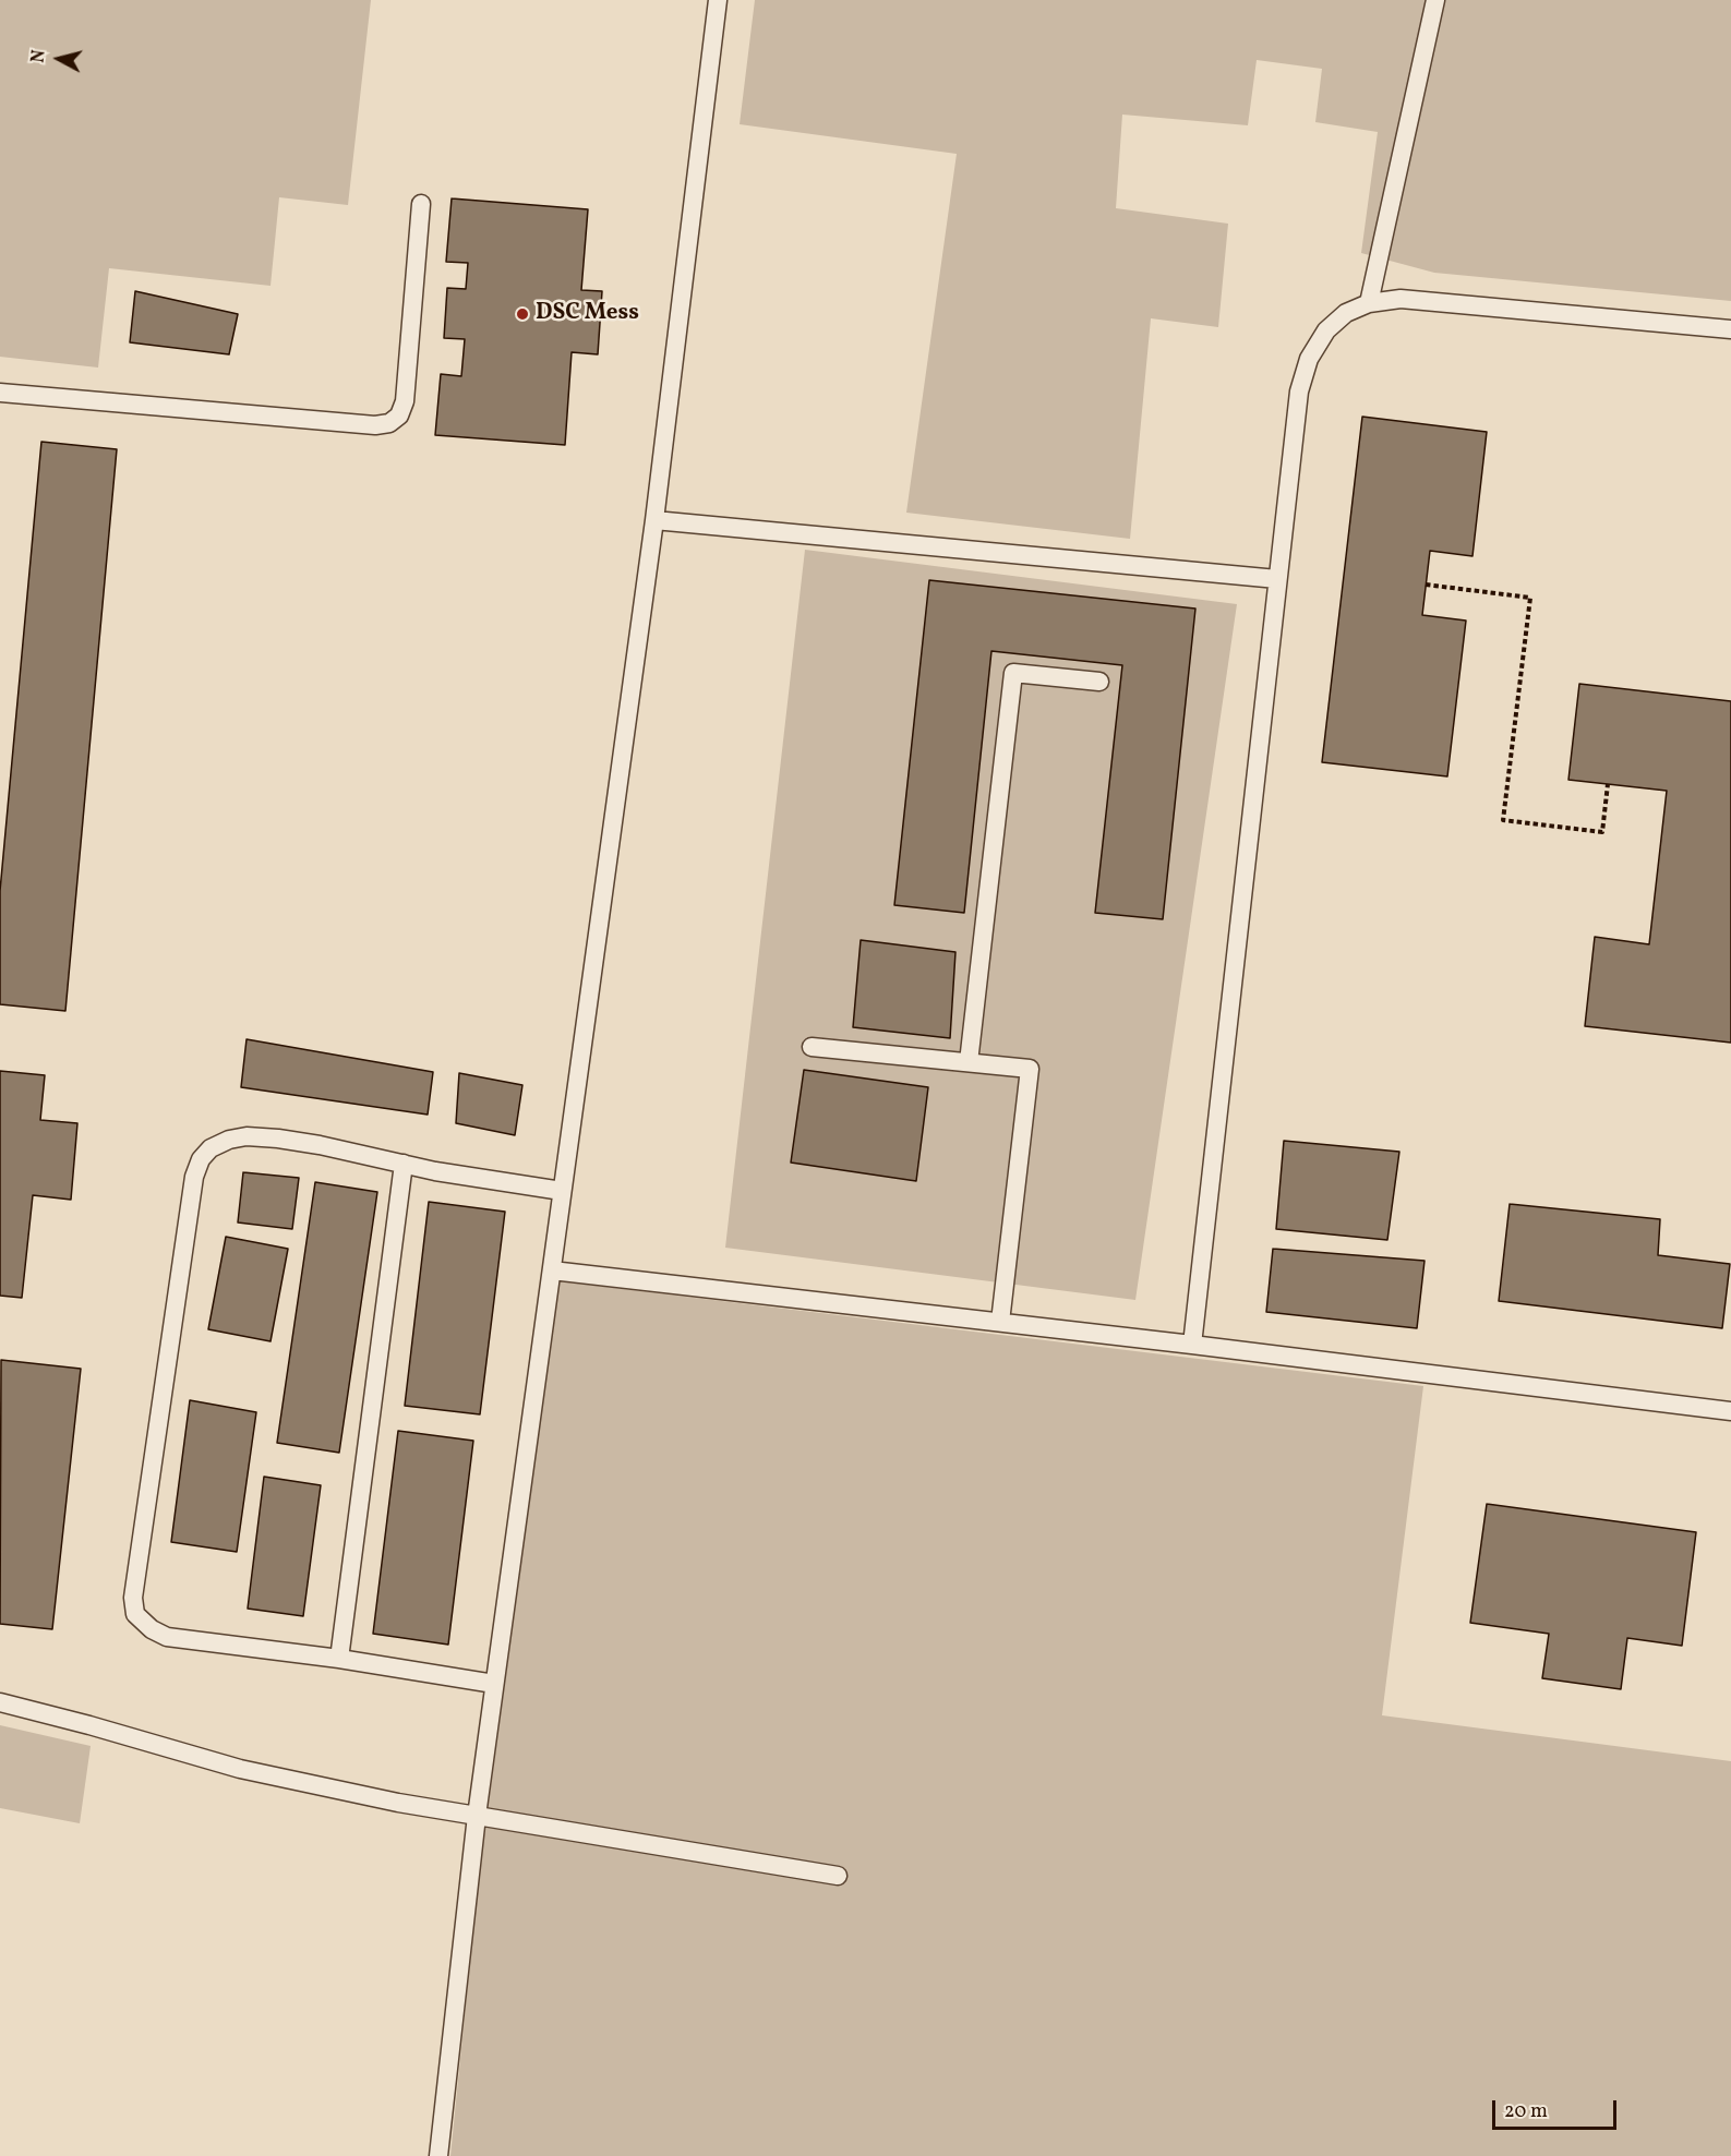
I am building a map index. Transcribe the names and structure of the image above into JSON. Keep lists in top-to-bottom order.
{
  "places": ["DSC Mess"],
  "scale_bar": "20 m",
  "north": "left"
}
